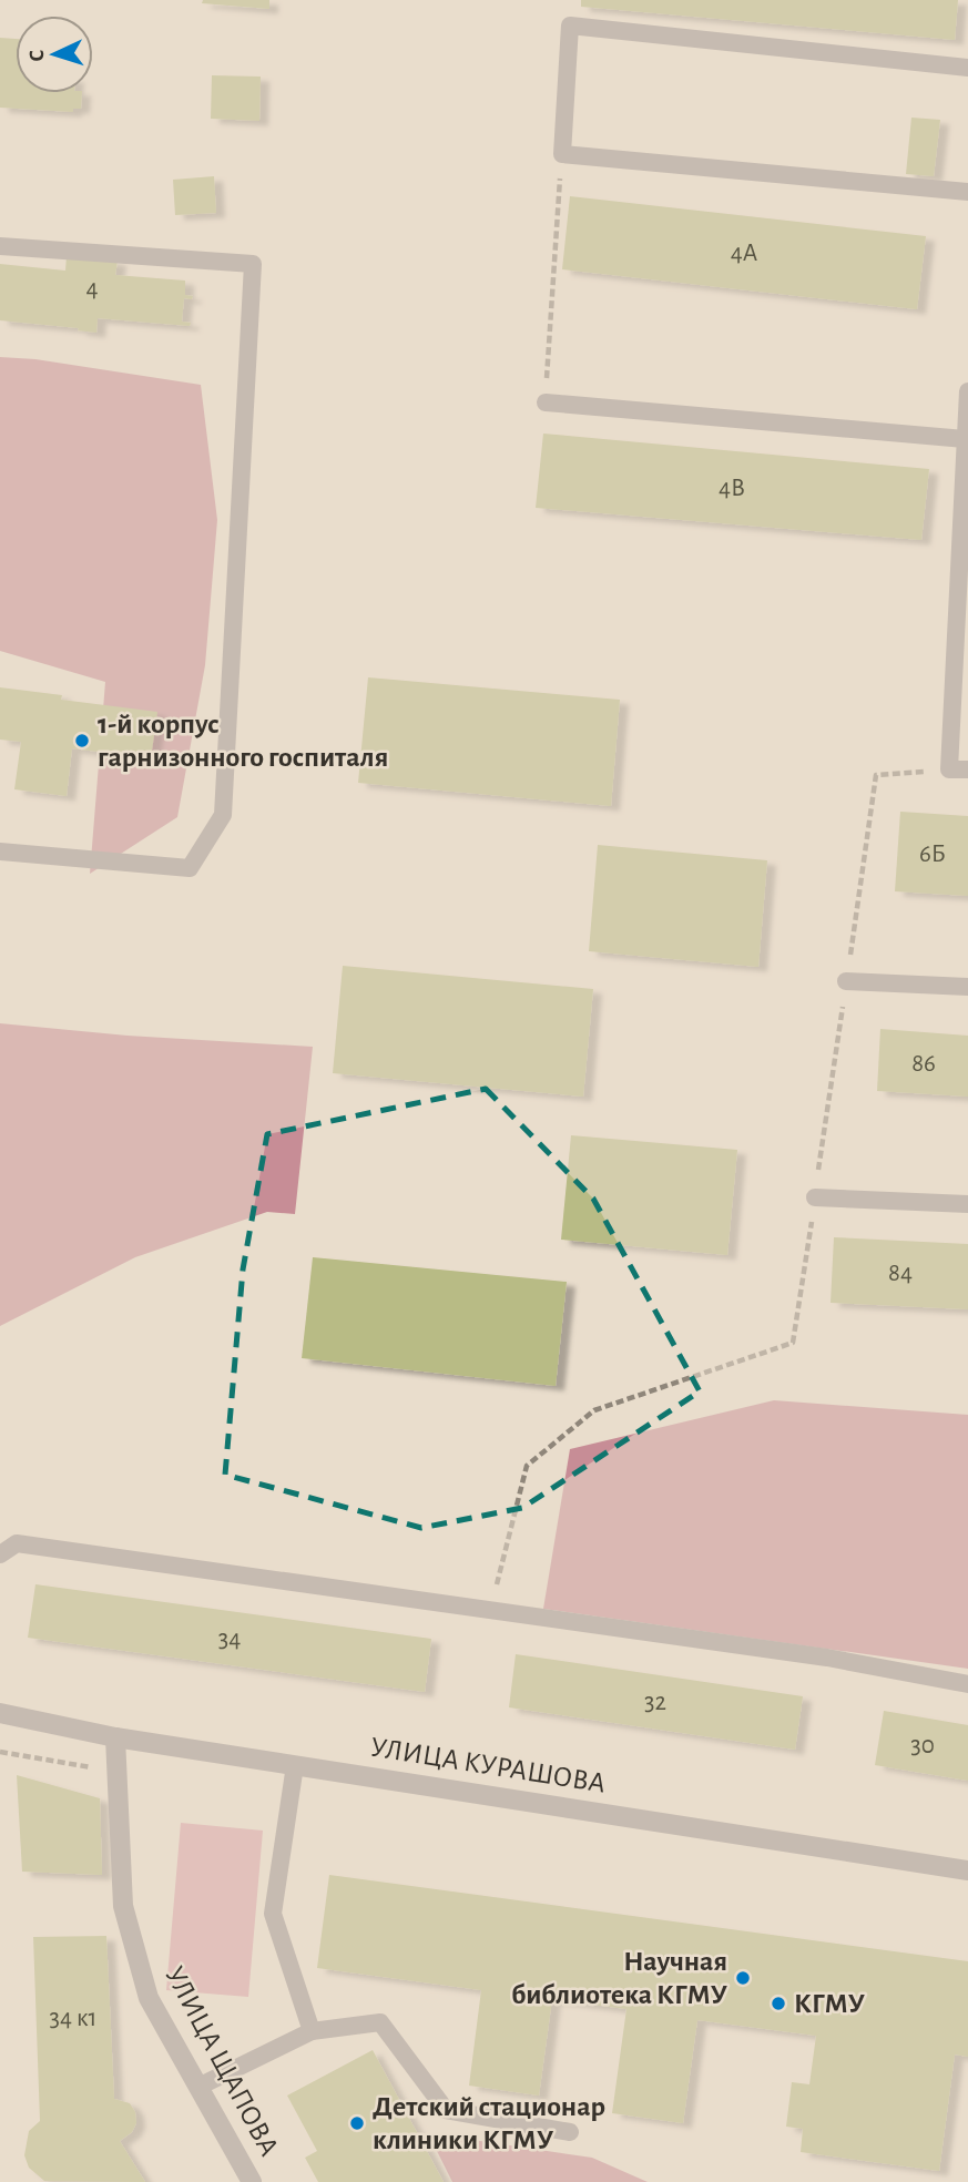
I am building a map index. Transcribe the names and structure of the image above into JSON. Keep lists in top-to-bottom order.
{
  "streets": {
    "street": ["УЛИЦА КУРАШОВА", "УЛИЦА ЩАПОВА"]
  },
  "crossings": [
    ["УЛИЦА КУРАШОВА", "УЛИЦА ЩАПОВА"]
  ],
  "places": [
    "1-й корпус гарнизонного госпиталя",
    "Научная библиотека КГМУ",
    "КГМУ",
    "Детский стационар клиники КГМУ"
  ],
  "house_numbers": [
    "4А",
    "4",
    "4В",
    "6Б",
    "86",
    "84",
    "34",
    "32",
    "30",
    "34 к1"
  ],
  "north": "left"
}
